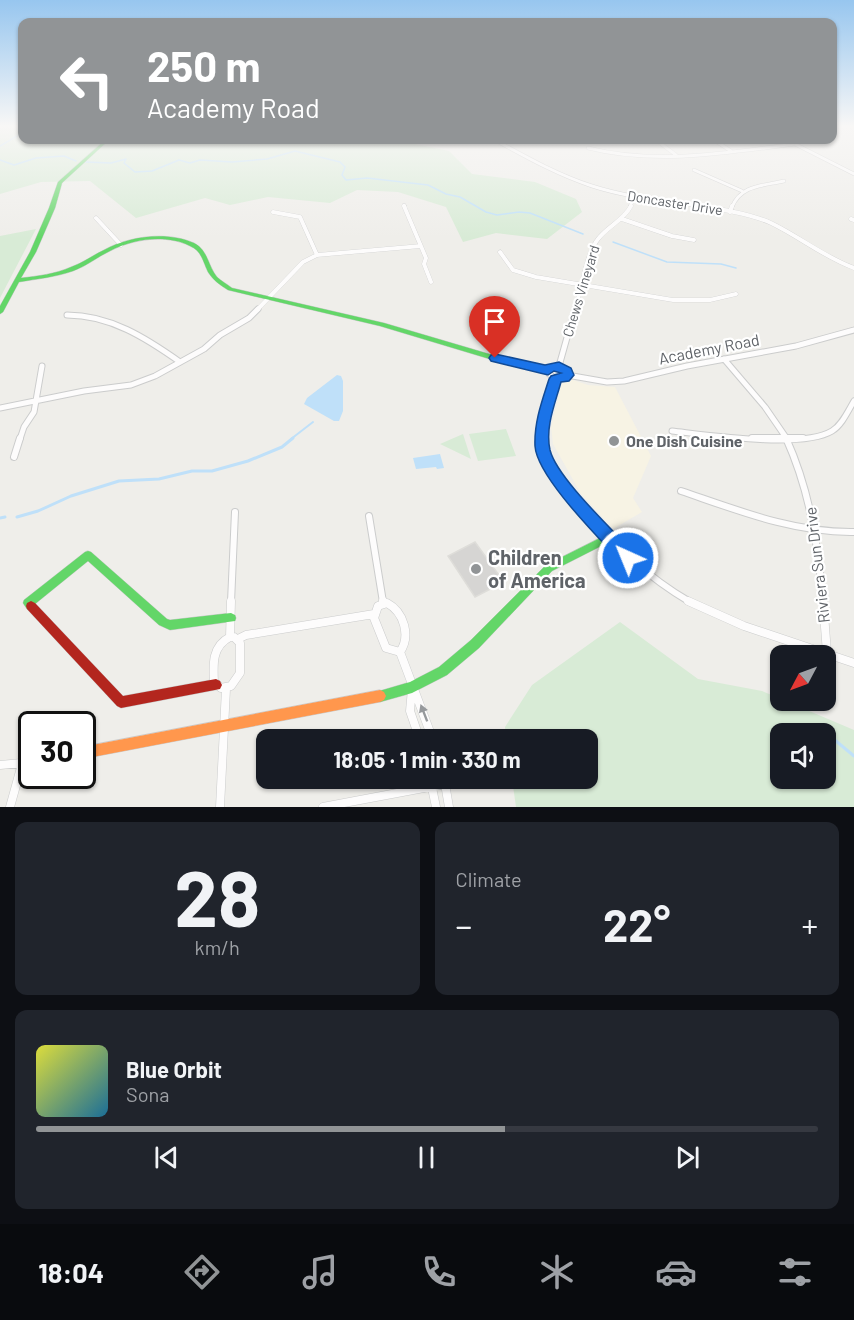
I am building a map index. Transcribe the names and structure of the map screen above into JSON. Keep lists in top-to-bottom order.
{
  "streets": {
    "street": [
      "Doncaster Drive",
      "Chews Vineyard",
      "Academy Road",
      "Riviera Sun Drive"
    ]
  },
  "crossings": [
    ["Doncaster Drive", "Chews Vineyard"],
    ["Chews Vineyard", "Academy Road"],
    ["Academy Road", "Riviera Sun Drive"]
  ],
  "places": ["One Dish Cuisine", "Children of America"],
  "north": "bottom left",
  "page": {
    "turn": ["250 m", "Academy Road"],
    "limit": "30",
    "trip": "18:05 · 1 min · 330 m",
    "tile": [
      ["28", "km/h"],
      "Climate"
    ],
    "heat": ["−", "22°", "+"],
    "song": ["Blue Orbit", "Sona"],
    "tabs": "18:04"
  }
}
